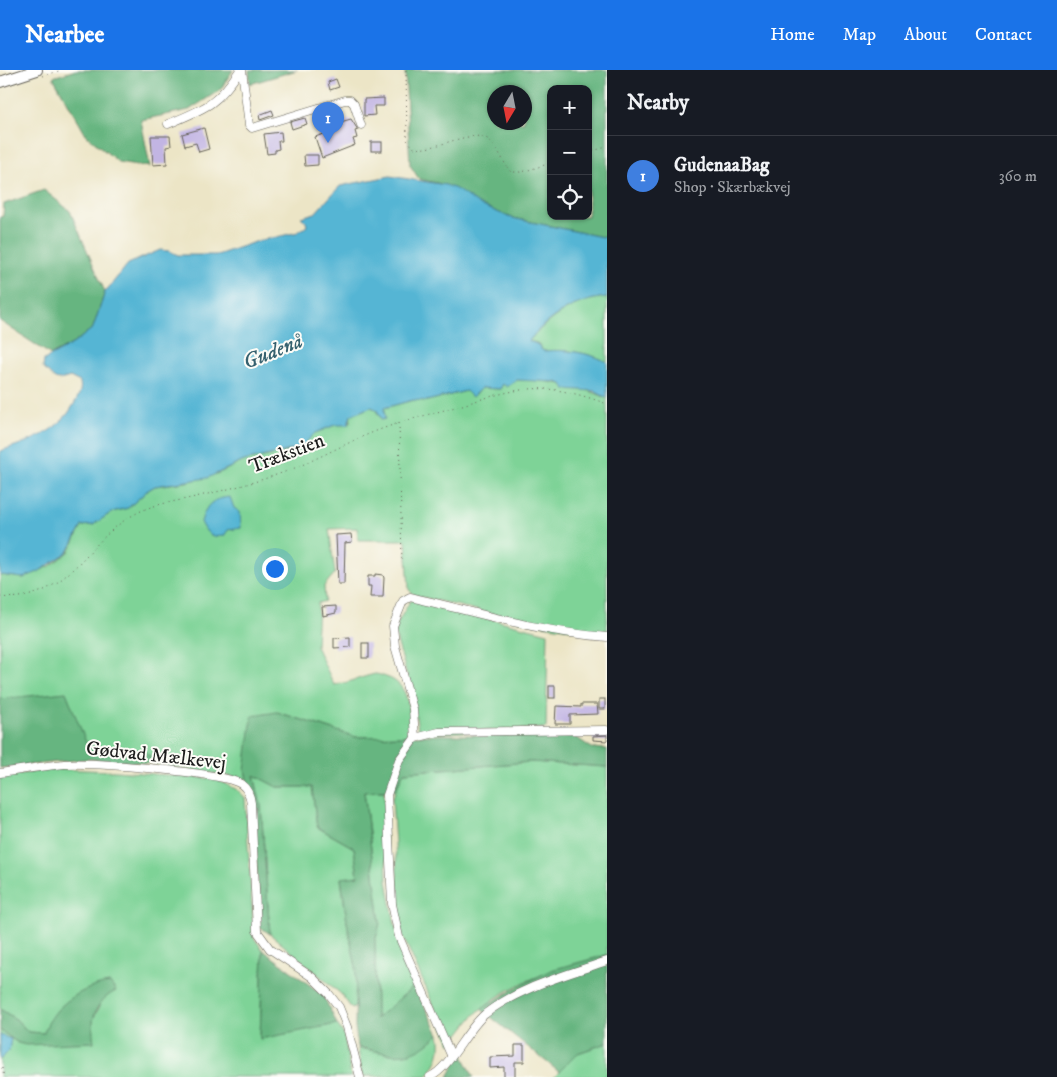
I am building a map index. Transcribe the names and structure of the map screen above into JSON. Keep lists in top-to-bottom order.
{
  "streets": {
    "street": ["Gødvad Mælkevej"],
    "path": ["Trækstien"]
  },
  "water": ["Gudenå"],
  "north": "bottom",
  "page": {
    "header": "Nearbee",
    "nav": [
      "Home",
      "Map",
      "About",
      "Contact"
    ],
    "heading": "Nearby",
    "map_buttons": ["+", "−"],
    "pins": "1",
    "list": [
      {
        "mark": "1",
        "name": "GudenaaBag",
        "note": "Shop · Skærbækvej",
        "value": "360 m"
      }
    ]
  }
}
